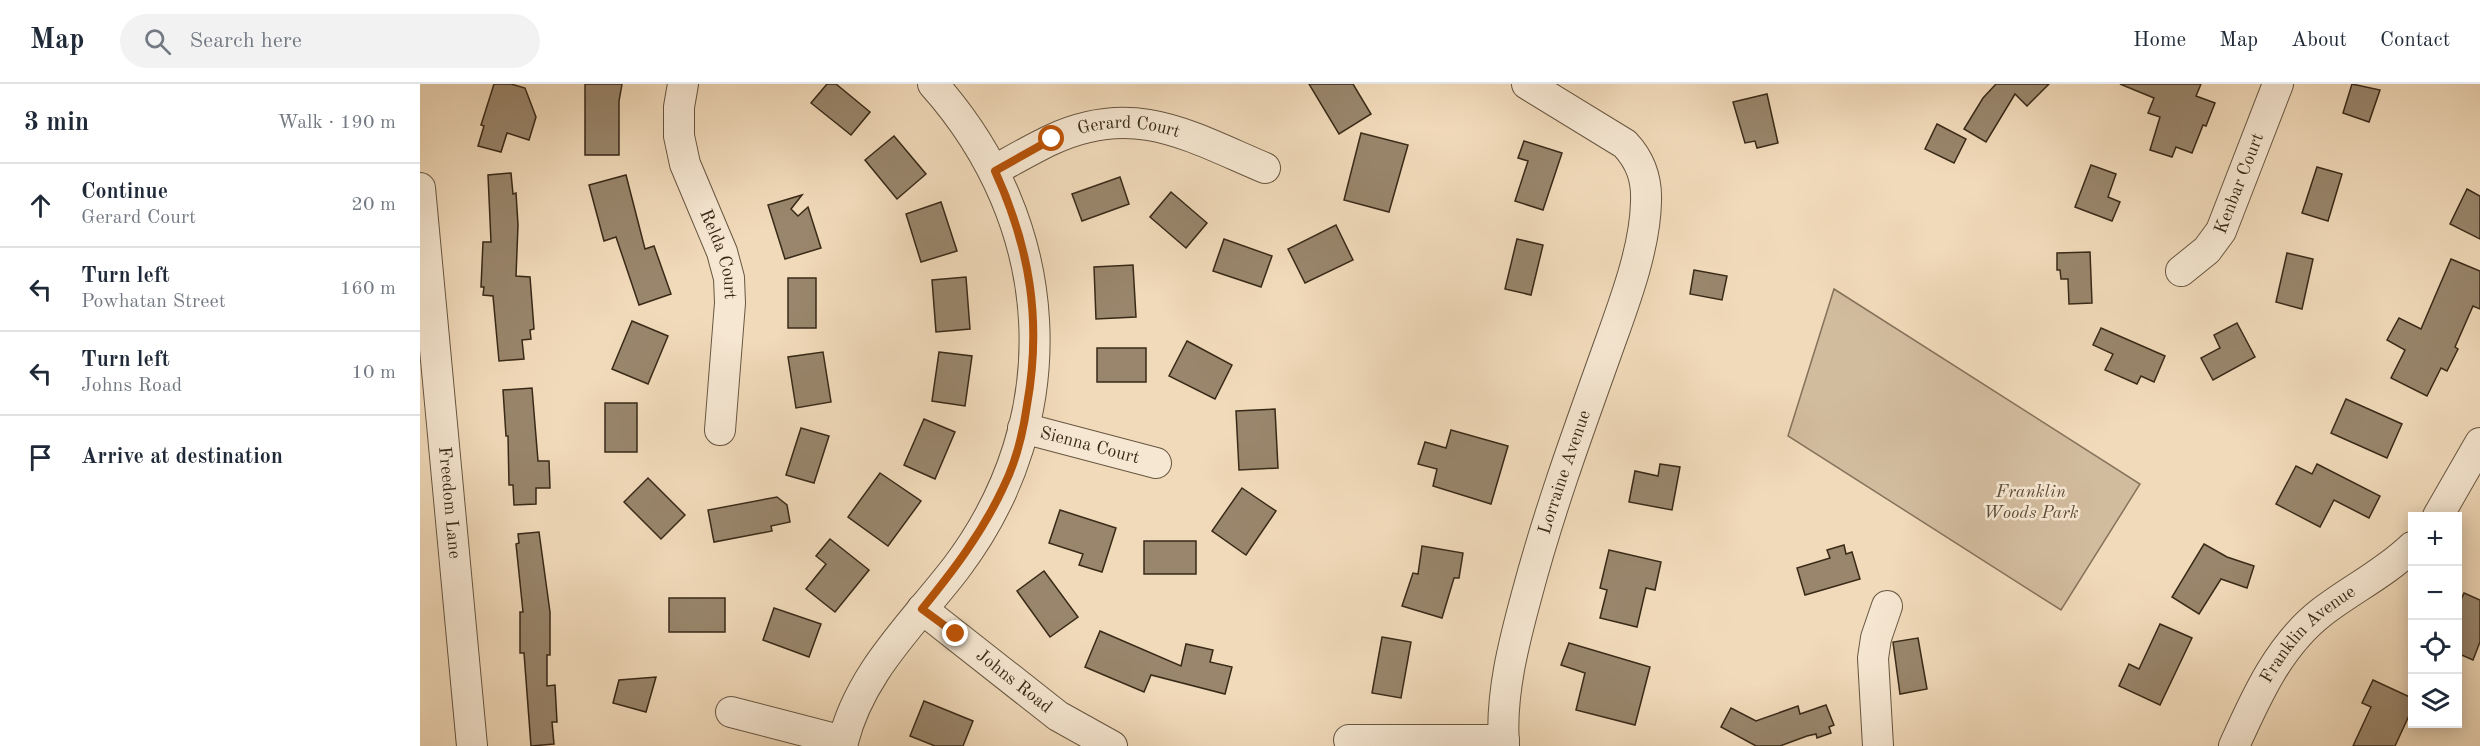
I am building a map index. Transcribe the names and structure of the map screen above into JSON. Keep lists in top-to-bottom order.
{
  "streets": {
    "street": [
      "Gerard Court",
      "Kenbar Court",
      "Relda Court",
      "Sienna Court",
      "Lorraine Avenue",
      "Freedom Lane",
      "Franklin Avenue",
      "Johns Road"
    ]
  },
  "parks": ["Franklin Woods Park"],
  "page": {
    "header": "Map",
    "search": "Search here",
    "nav": [
      "Home",
      "Map",
      "About",
      "Contact"
    ],
    "heading": ["3 min", "Walk · 190 m"],
    "list": [
      ["Continue", "Gerard Court", "20 m"],
      ["Turn left", "Powhatan Street", "160 m"],
      ["Turn left", "Johns Road", "10 m"],
      "Arrive at destination"
    ],
    "map_buttons": ["+", "−"]
  }
}
